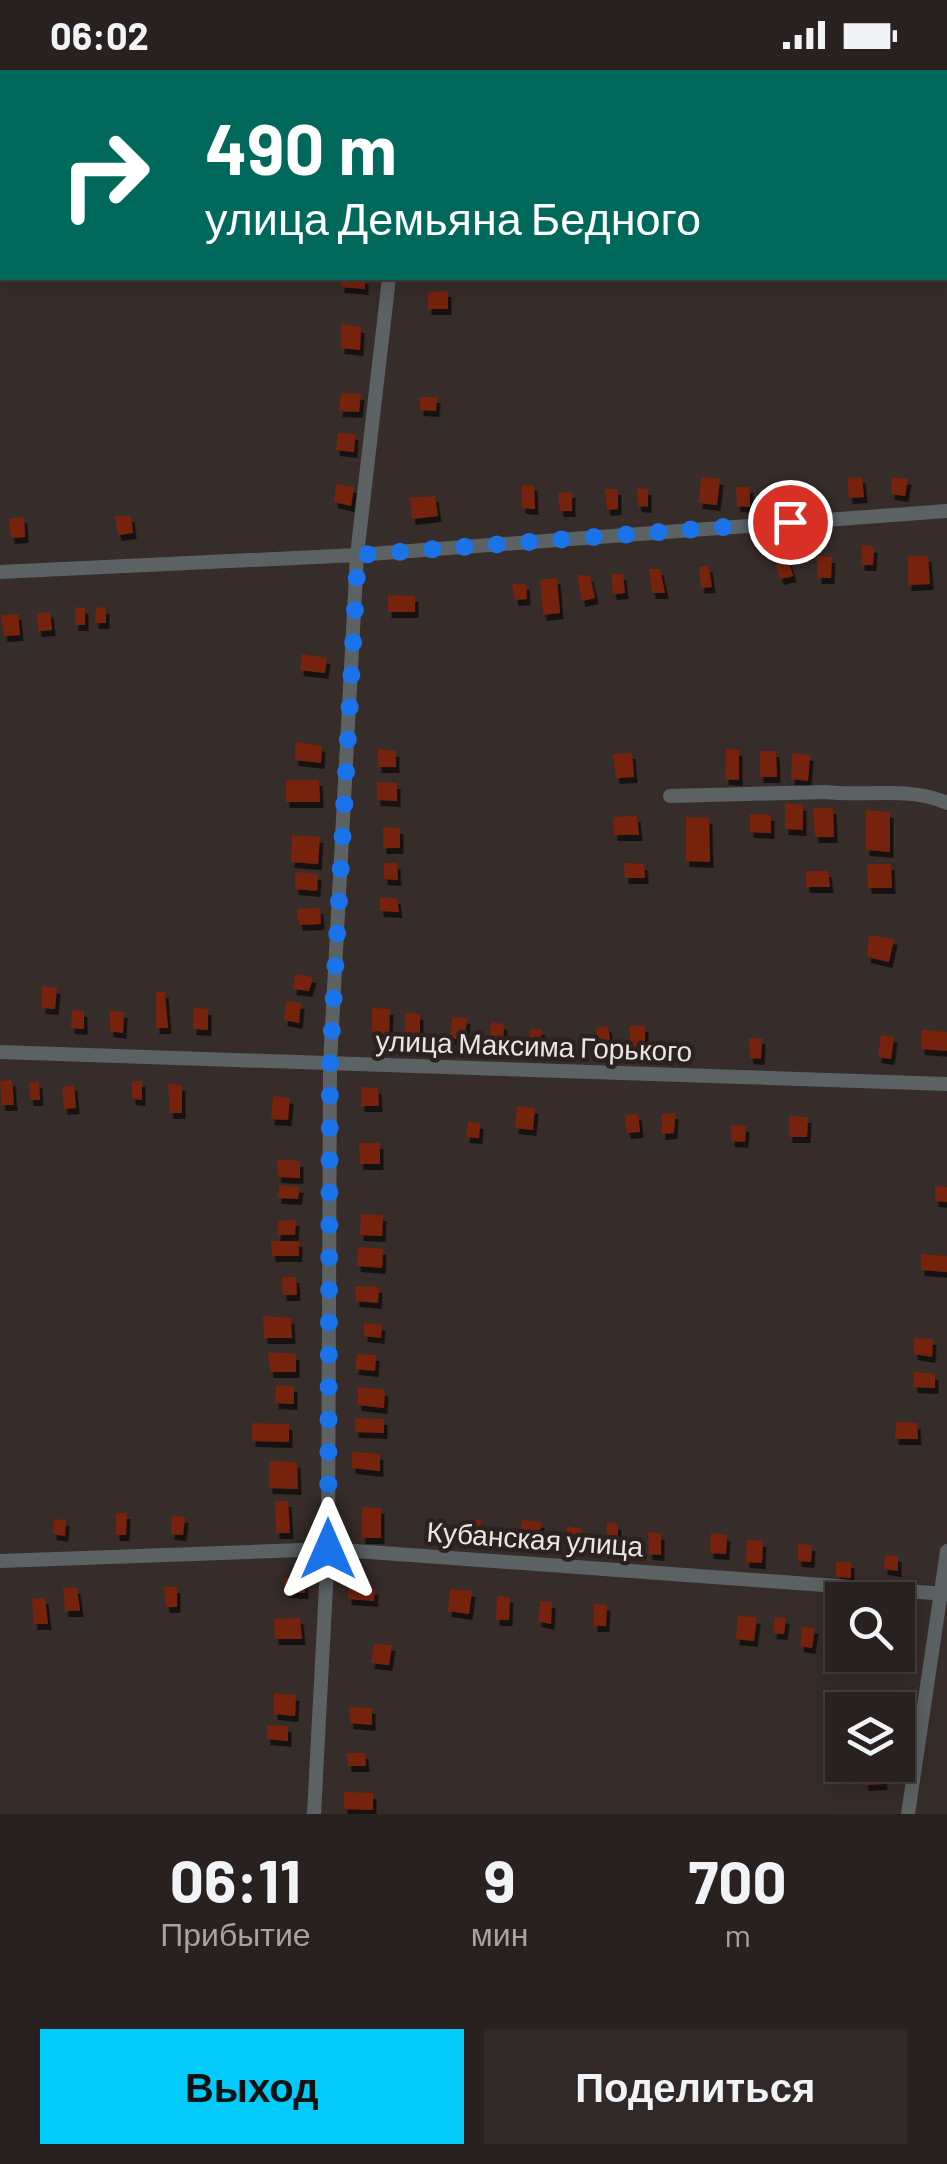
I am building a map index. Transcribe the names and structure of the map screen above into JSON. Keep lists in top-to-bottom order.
{
  "streets": {
    "street": ["улица Максима Горького", "Кубанская улица"]
  },
  "page": {
    "status": "06:02",
    "turn": ["490 m", "улица Демьяна Бедного"],
    "eta": [
      "06:11",
      "Прибытие",
      "9",
      "мин",
      "700",
      "m"
    ],
    "buttons": ["Выход", "Поделиться"]
  }
}
